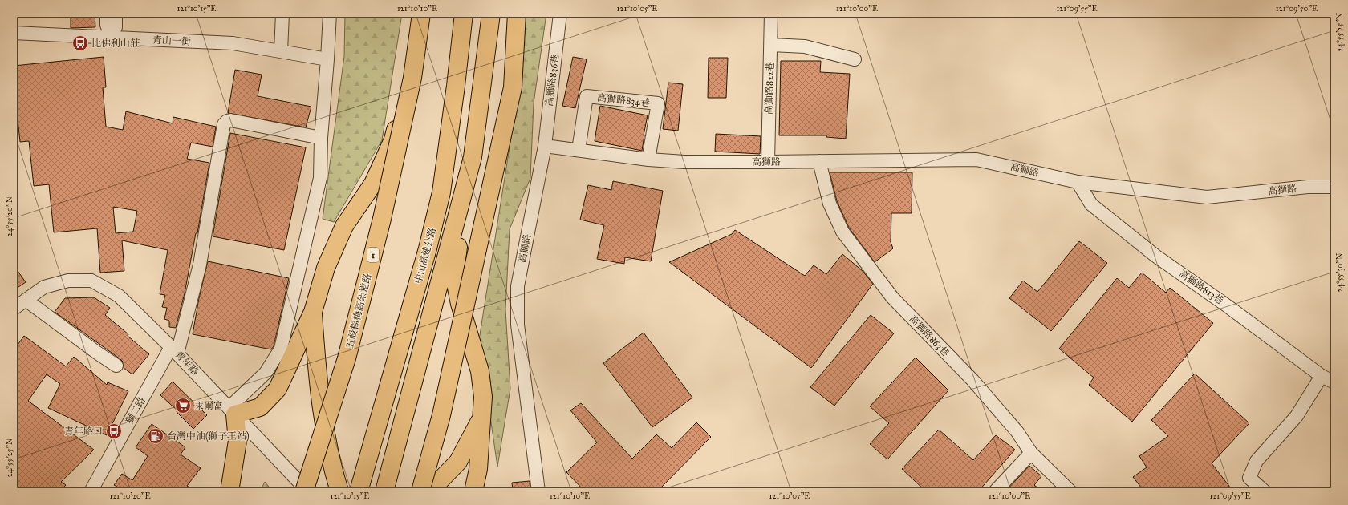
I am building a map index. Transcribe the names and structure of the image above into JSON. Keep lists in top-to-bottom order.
{
  "streets": {
    "highway": ["1", "中山高速公路", "五股楊梅高架道路"],
    "street": [
      "青山一街",
      "高獅路836巷",
      "高獅路822巷",
      "高獅路834巷",
      "高獅路",
      "高獅路813巷",
      "高獅路863巷",
      "青年路",
      "獅二路"
    ]
  },
  "crossings": [
    ["高獅路836巷", "高獅路"],
    ["高獅路822巷", "高獅路"],
    ["高獅路834巷", "高獅路"],
    ["高獅路", "高獅路813巷"],
    ["高獅路", "高獅路863巷"],
    ["青年路", "獅二路"]
  ],
  "places": {
    "bus stop": ["比佛利山莊", "青年路口"],
    "supermarket": ["萊爾富"],
    "fuel station": ["台灣中油(獅子王站)"]
  },
  "coordinates": [
    "121°10'15\"E",
    "121°10'10\"E",
    "121°10'05\"E",
    "121°10'00\"E",
    "121°09'55\"E",
    "121°09'50\"E",
    "24°55'25\"N",
    "24°55'20\"N",
    "24°55'30\"N",
    "121°10'20\"E"
  ]
}
